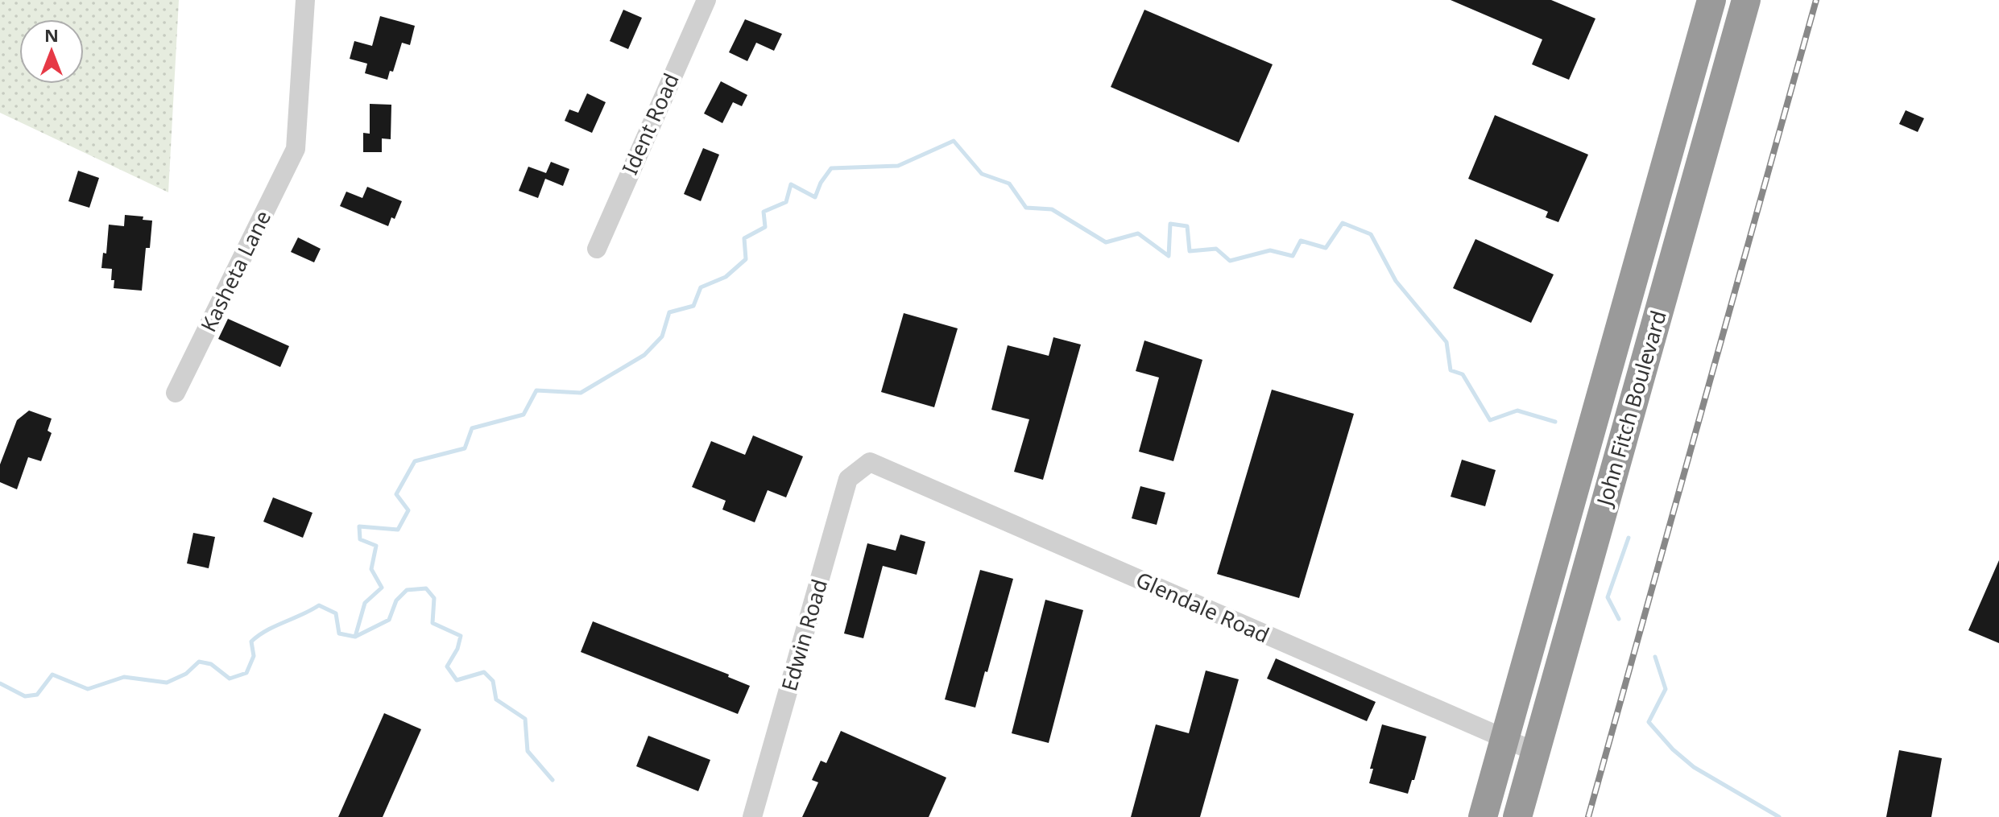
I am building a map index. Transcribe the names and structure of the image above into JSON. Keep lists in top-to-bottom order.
{
  "streets": {
    "highway": ["John Fitch Boulevard"],
    "street": [
      "Ident Road",
      "Kasheta Lane",
      "Glendale Road",
      "Edwin Road"
    ]
  },
  "crossings": [
    ["John Fitch Boulevard", "Glendale Road"],
    ["Glendale Road", "Edwin Road"]
  ],
  "north": "top"
}
